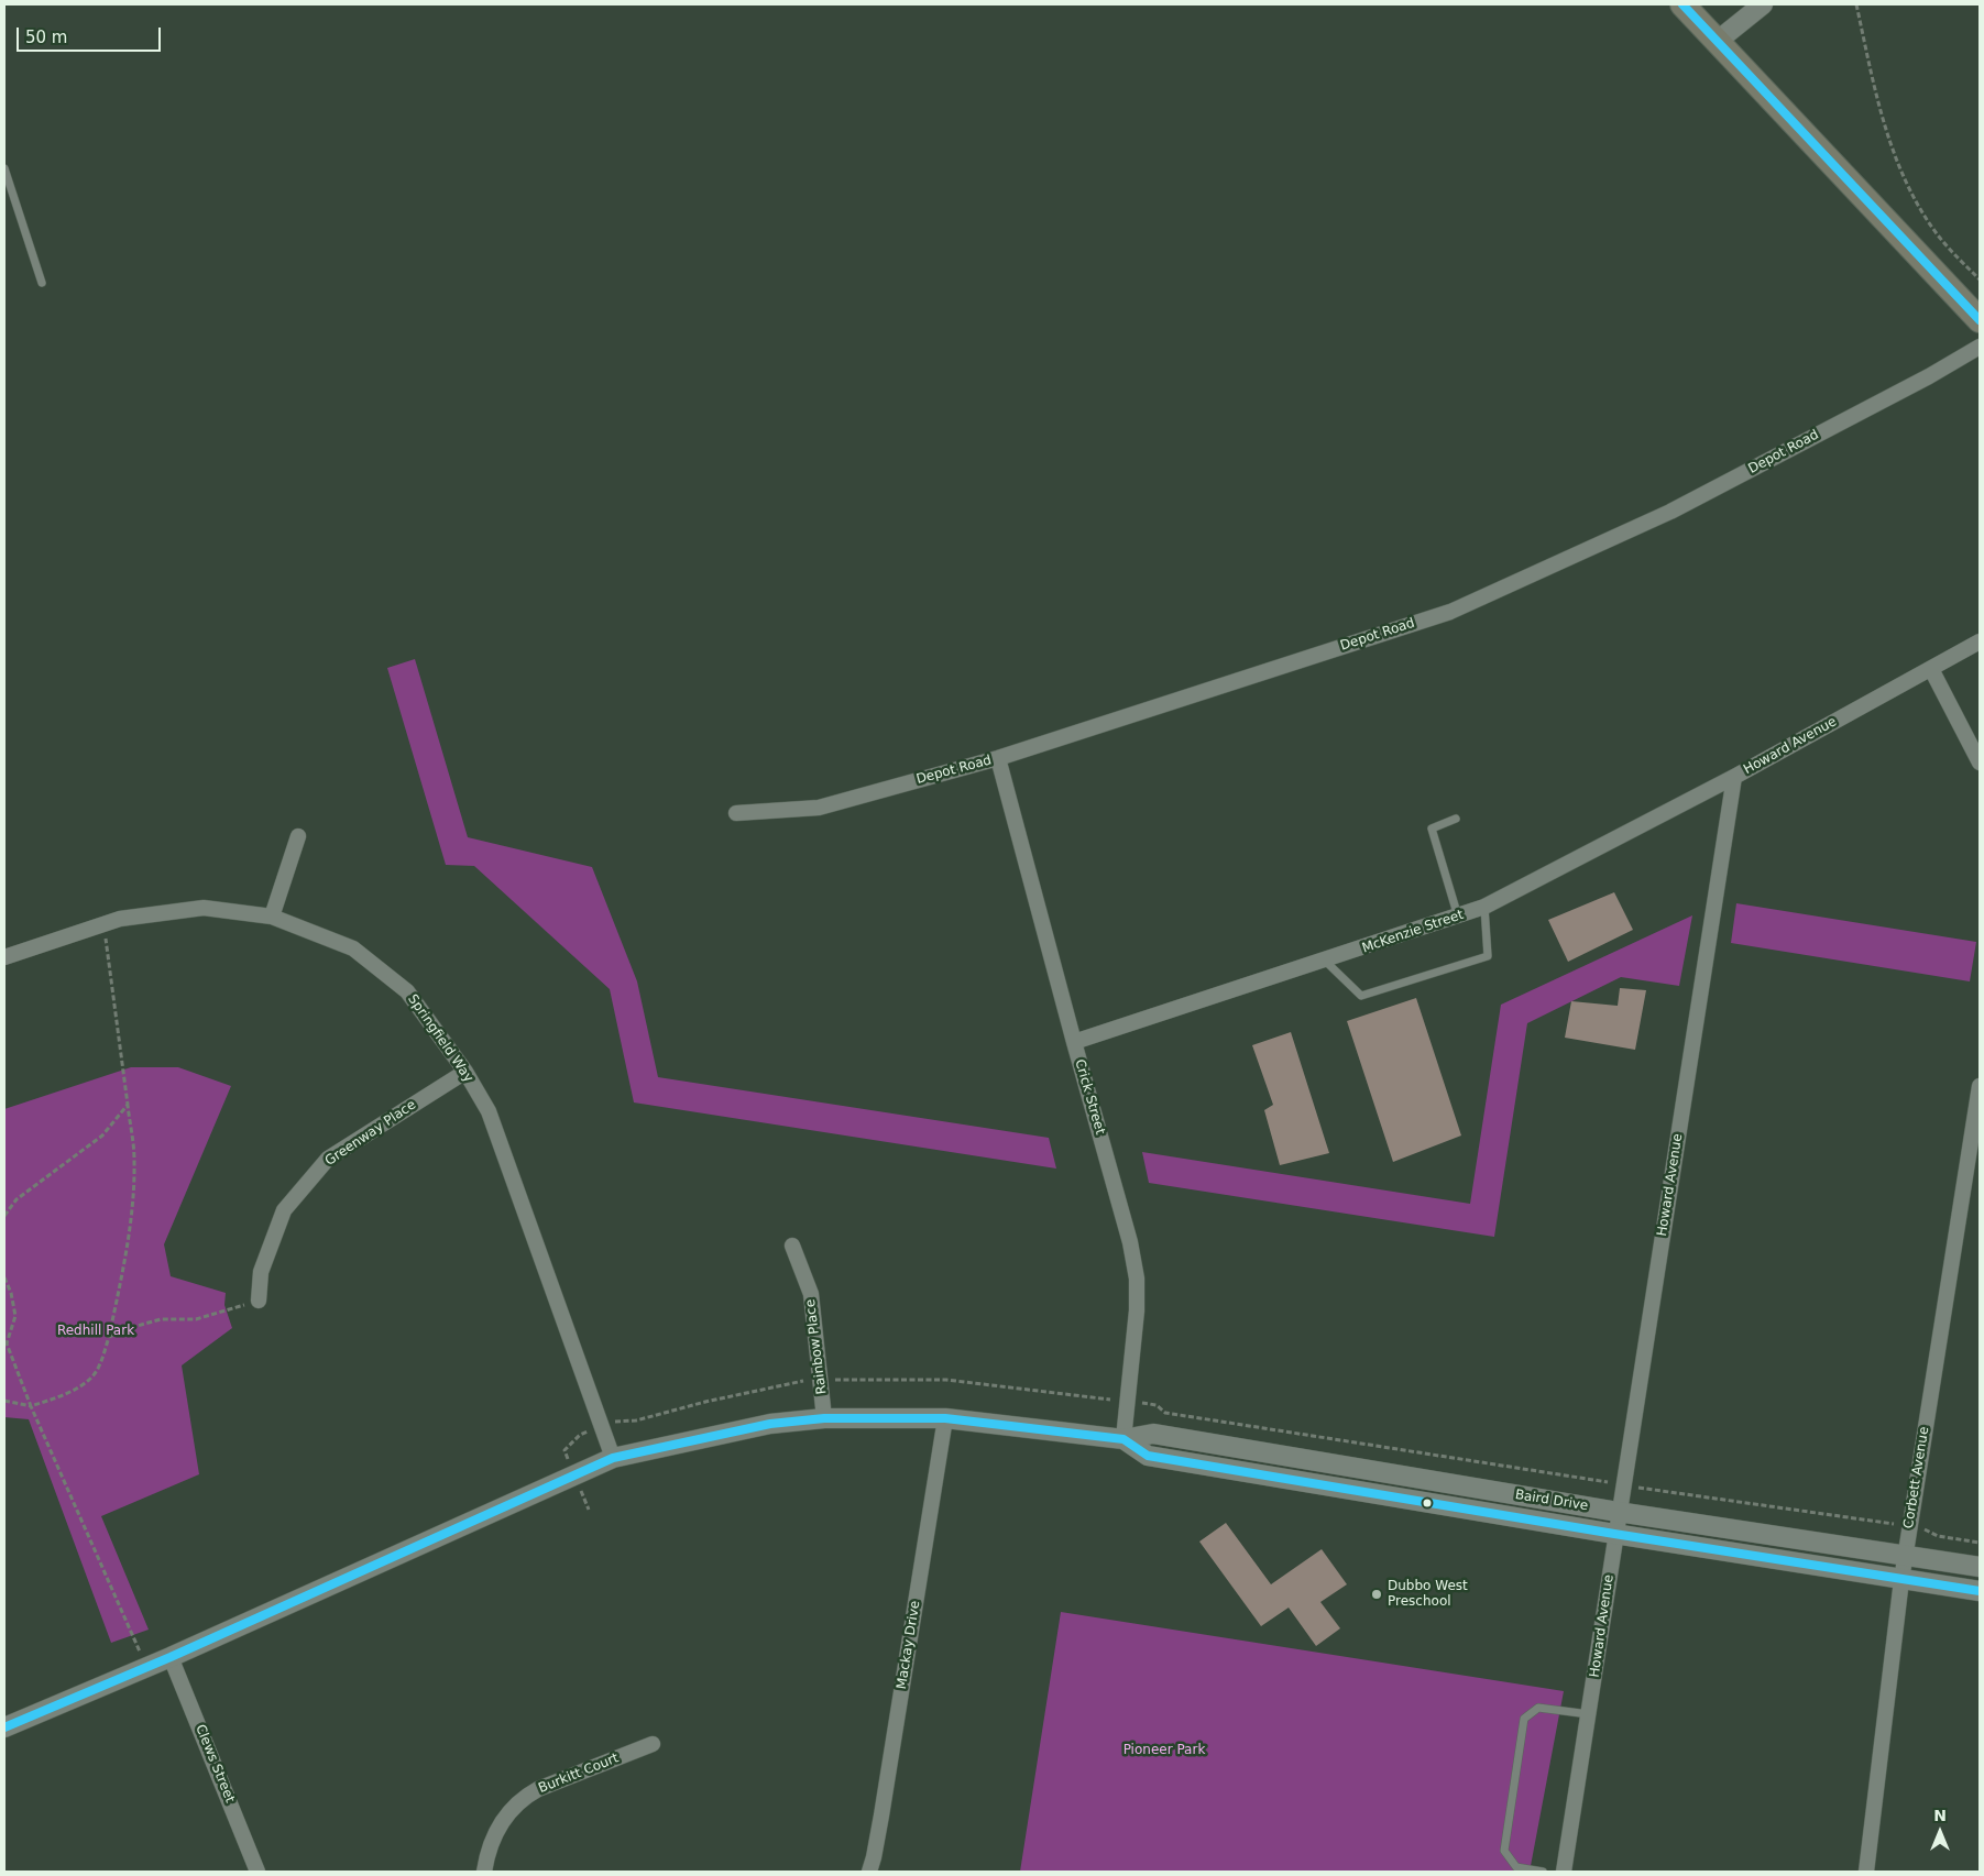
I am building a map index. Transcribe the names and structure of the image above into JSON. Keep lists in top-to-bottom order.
{
  "streets": {
    "street": [
      "Depot Road",
      "Howard Avenue",
      "McKenzie Street",
      "Springfield Way",
      "Crick Street",
      "Greenway Place",
      "Rainbow Place",
      "Corbett Avenue",
      "Baird Drive",
      "Mackay Drive",
      "Clews Street",
      "Burkitt Court"
    ]
  },
  "crossings": [
    ["Depot Road", "Crick Street"],
    ["Howard Avenue", "McKenzie Street"],
    ["Howard Avenue", "Baird Drive"],
    ["McKenzie Street", "Crick Street"],
    ["Springfield Way", "Greenway Place"],
    ["Springfield Way", "Baird Drive"],
    ["Crick Street", "Baird Drive"],
    ["Rainbow Place", "Baird Drive"],
    ["Corbett Avenue", "Baird Drive"],
    ["Baird Drive", "Mackay Drive"],
    ["Baird Drive", "Clews Street"]
  ],
  "parks": ["Redhill Park", "Pioneer Park"],
  "places": ["Dubbo West Preschool"],
  "scale_bar": "50 m",
  "north": "top"
}
